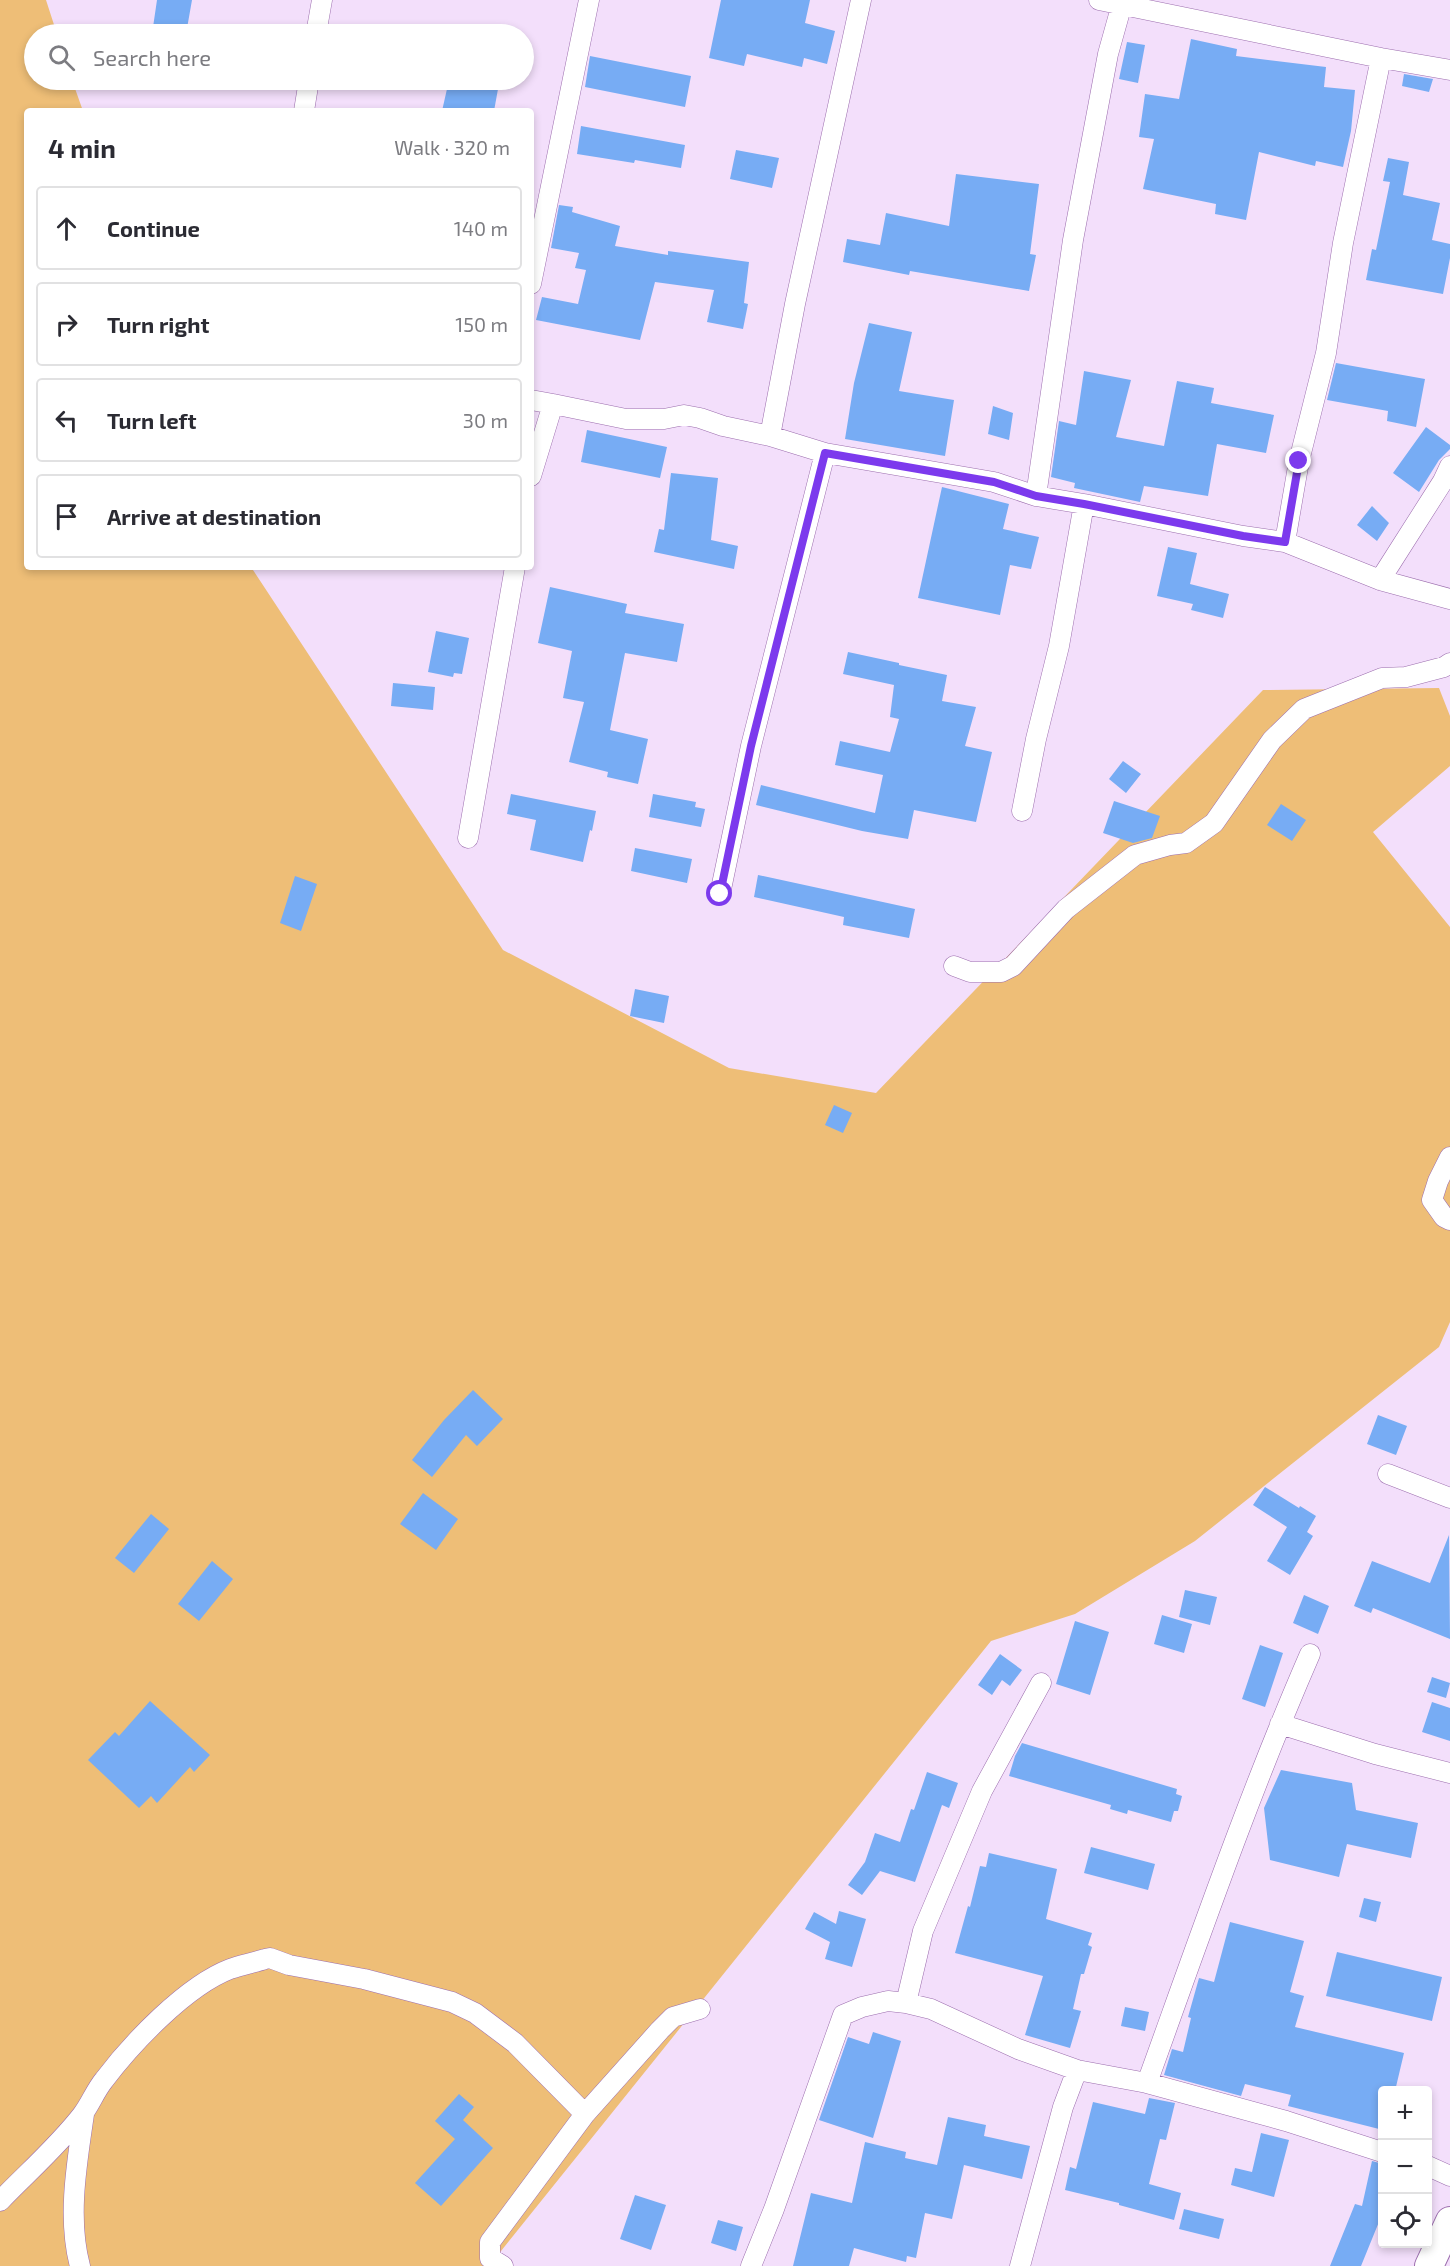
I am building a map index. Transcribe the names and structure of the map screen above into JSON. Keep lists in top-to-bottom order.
{
  "page": {
    "search": "Search here",
    "heading": ["4 min", "Walk · 320 m"],
    "list": [
      ["Continue", "140 m"],
      ["Turn right", "150 m"],
      ["Turn left", "30 m"],
      "Arrive at destination"
    ],
    "map_buttons": ["+", "−"]
  }
}
